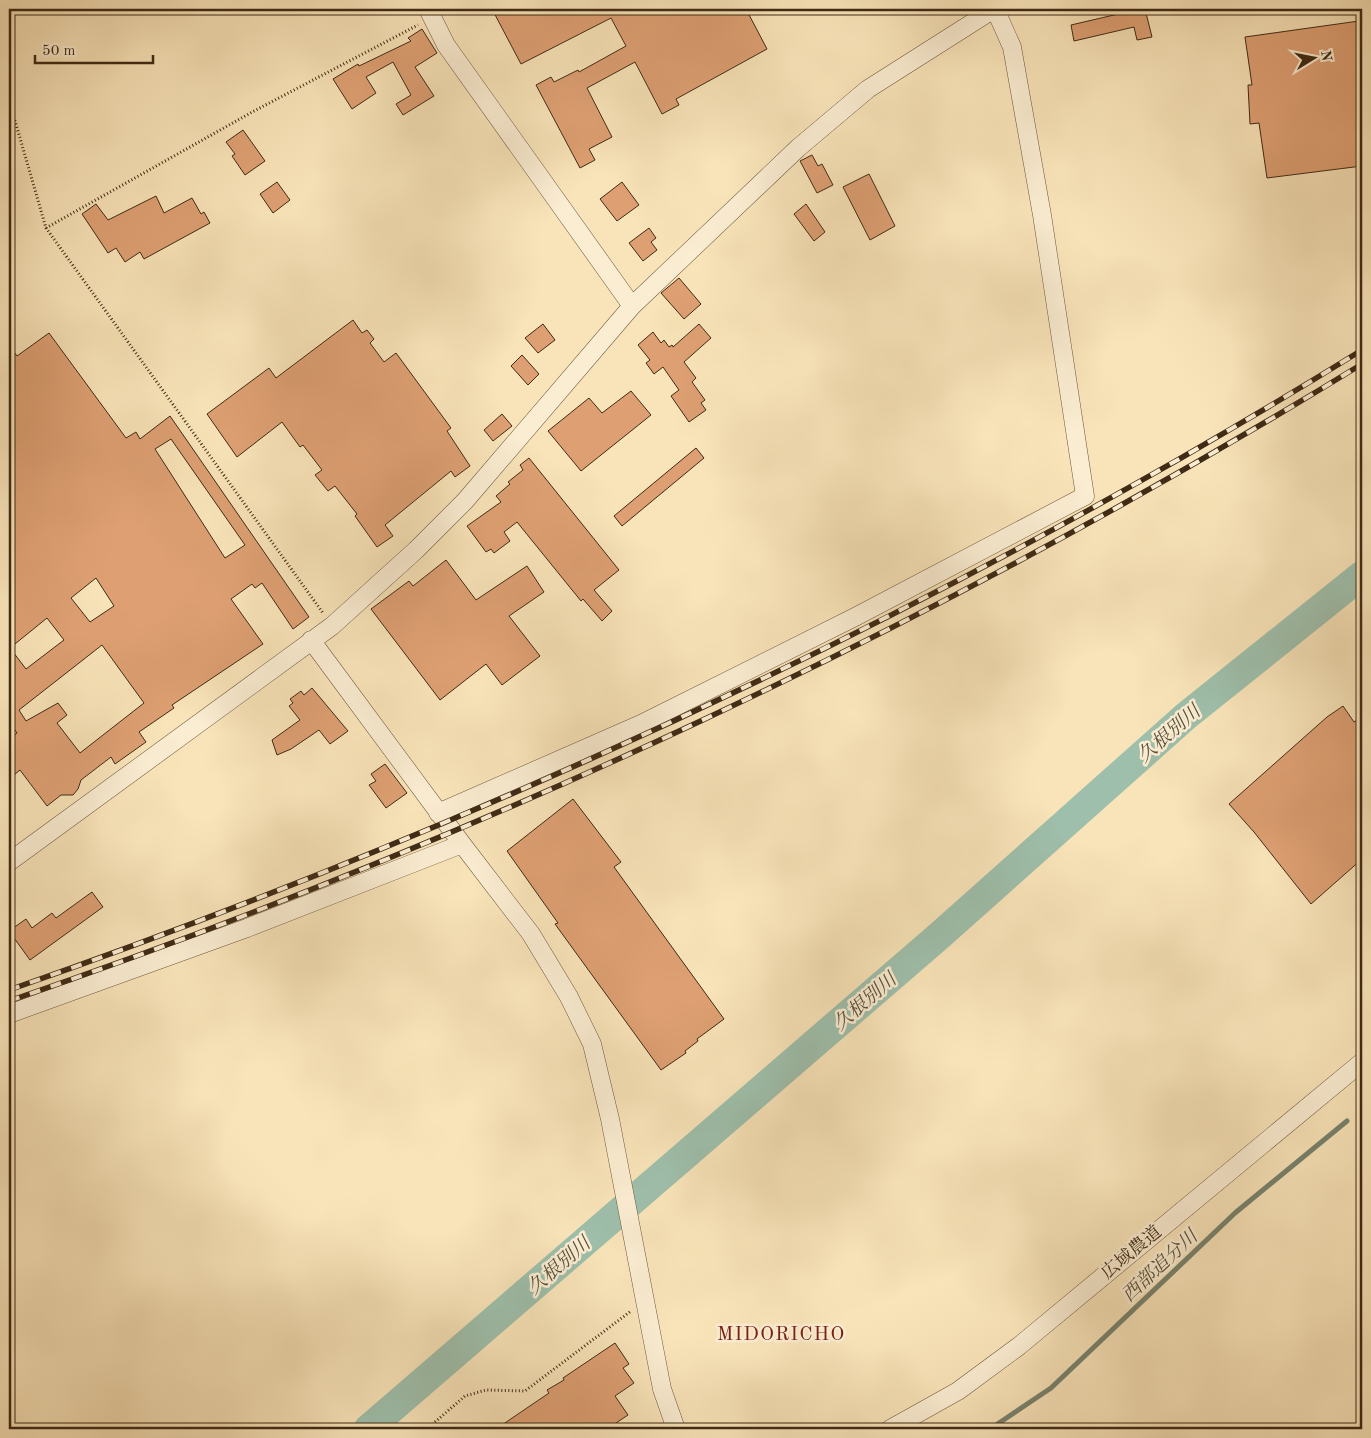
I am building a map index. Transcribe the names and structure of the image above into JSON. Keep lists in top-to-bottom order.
{
  "streets": {
    "street": ["広域農道"]
  },
  "districts": ["MIDORICHO"],
  "water": ["久根別川", "西部追分川"],
  "scale_bar": "50 m",
  "north": "right"
}
